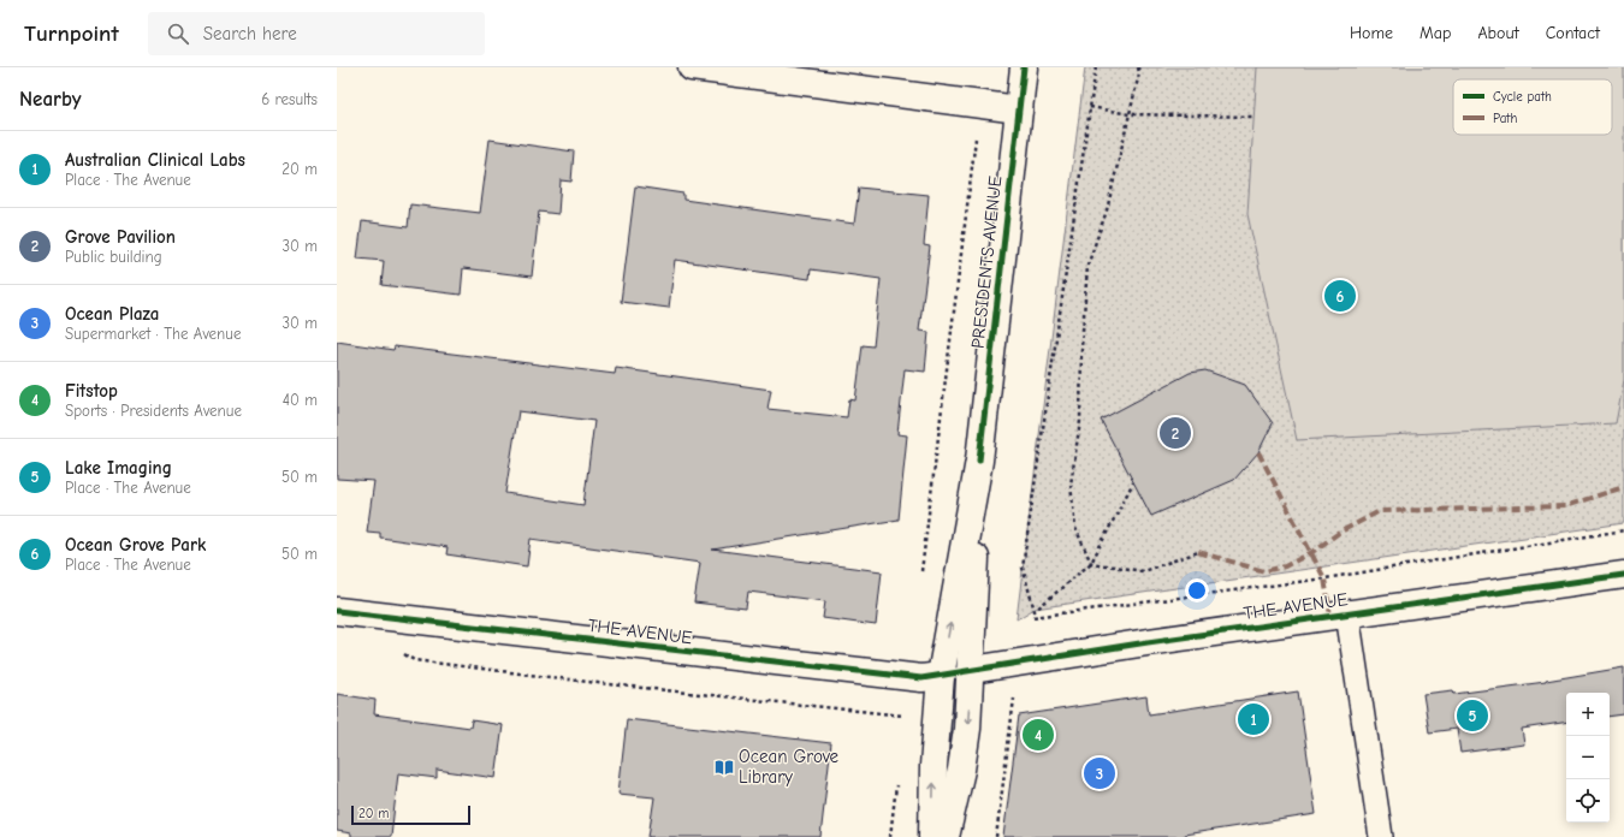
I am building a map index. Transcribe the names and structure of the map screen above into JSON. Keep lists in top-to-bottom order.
{
  "streets": {
    "street": ["PRESIDENTS AVENUE", "THE AVENUE"]
  },
  "crossings": [
    ["PRESIDENTS AVENUE", "THE AVENUE"]
  ],
  "places": {
    "library": ["Ocean Grove Library"]
  },
  "legend": ["Cycle path", "Path"],
  "scale_bar": "20 m",
  "page": {
    "header": "Turnpoint",
    "search": "Search here",
    "nav": [
      "Home",
      "Map",
      "About",
      "Contact"
    ],
    "heading": ["Nearby", "6 results"],
    "list": [
      {
        "mark": "1",
        "name": "Australian Clinical Labs",
        "note": "Place · The Avenue",
        "value": "20 m"
      },
      {
        "mark": "2",
        "name": "Grove Pavilion",
        "note": "Public building",
        "value": "30 m"
      },
      {
        "mark": "3",
        "name": "Ocean Plaza",
        "note": "Supermarket · The Avenue",
        "value": "30 m"
      },
      {
        "mark": "4",
        "name": "Fitstop",
        "note": "Sports · Presidents Avenue",
        "value": "40 m"
      },
      {
        "mark": "5",
        "name": "Lake Imaging",
        "note": "Place · The Avenue",
        "value": "50 m"
      },
      {
        "mark": "6",
        "name": "Ocean Grove Park",
        "note": "Place · The Avenue",
        "value": "50 m"
      }
    ],
    "pins": [
      "6",
      "2",
      "5",
      "1",
      "4",
      "3"
    ],
    "map_buttons": ["+", "−"],
    "scale": "20 m"
  }
}
